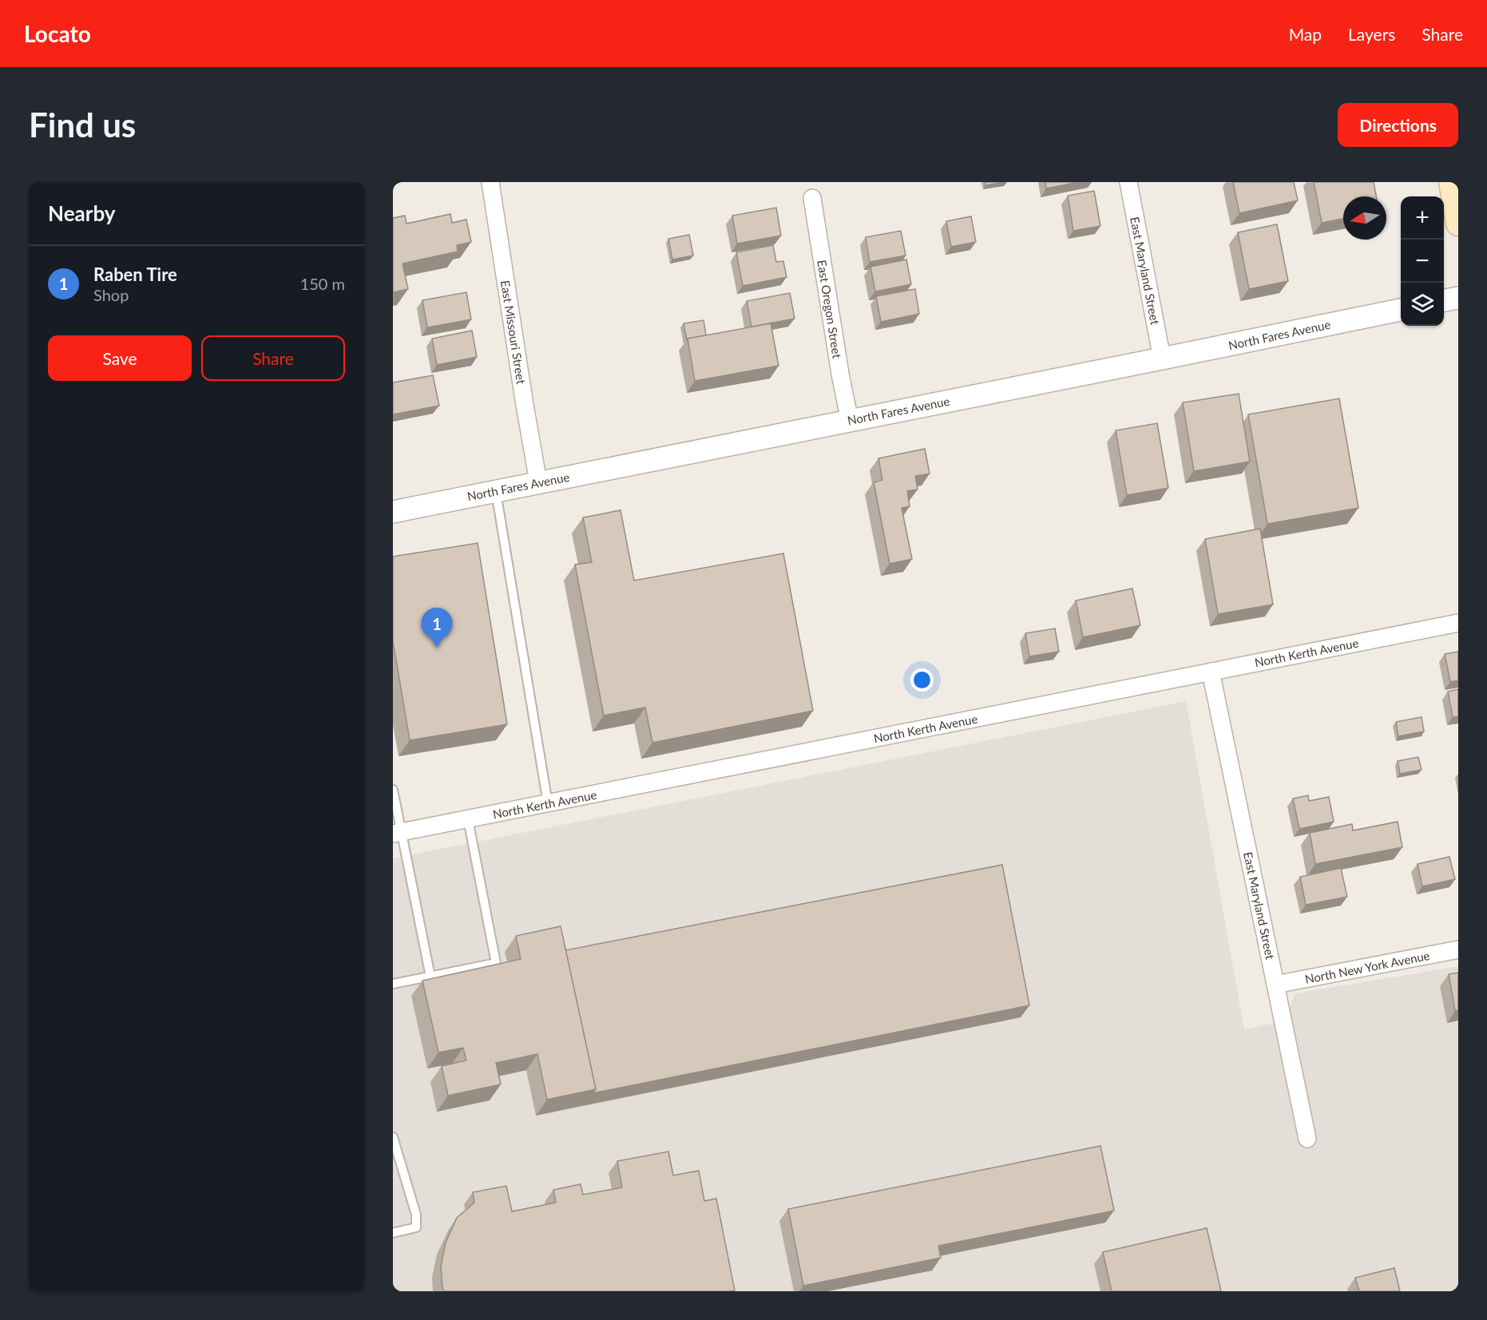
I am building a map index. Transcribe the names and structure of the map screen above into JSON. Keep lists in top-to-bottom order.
{
  "streets": {
    "street": [
      "East Maryland Street",
      "East Oregon Street",
      "East Missouri Street",
      "North Fares Avenue",
      "North Kerth Avenue",
      "North New York Avenue"
    ]
  },
  "crossings": [
    ["East Maryland Street", "North Fares Avenue"],
    ["East Maryland Street", "North Kerth Avenue"],
    ["East Maryland Street", "North New York Avenue"],
    ["East Oregon Street", "North Fares Avenue"],
    ["East Missouri Street", "North Fares Avenue"]
  ],
  "north": "left",
  "page": {
    "header": "Locato",
    "nav": ["Map", "Layers", "Share"],
    "buttons": [
      "Directions",
      ["Save", "Share"]
    ],
    "title": "Find us",
    "heading": "Nearby",
    "map_buttons": ["+", "−"],
    "list": [
      {
        "mark": "1",
        "name": "Raben Tire",
        "note": "Shop",
        "value": "150 m"
      }
    ],
    "pins": "1"
  }
}
